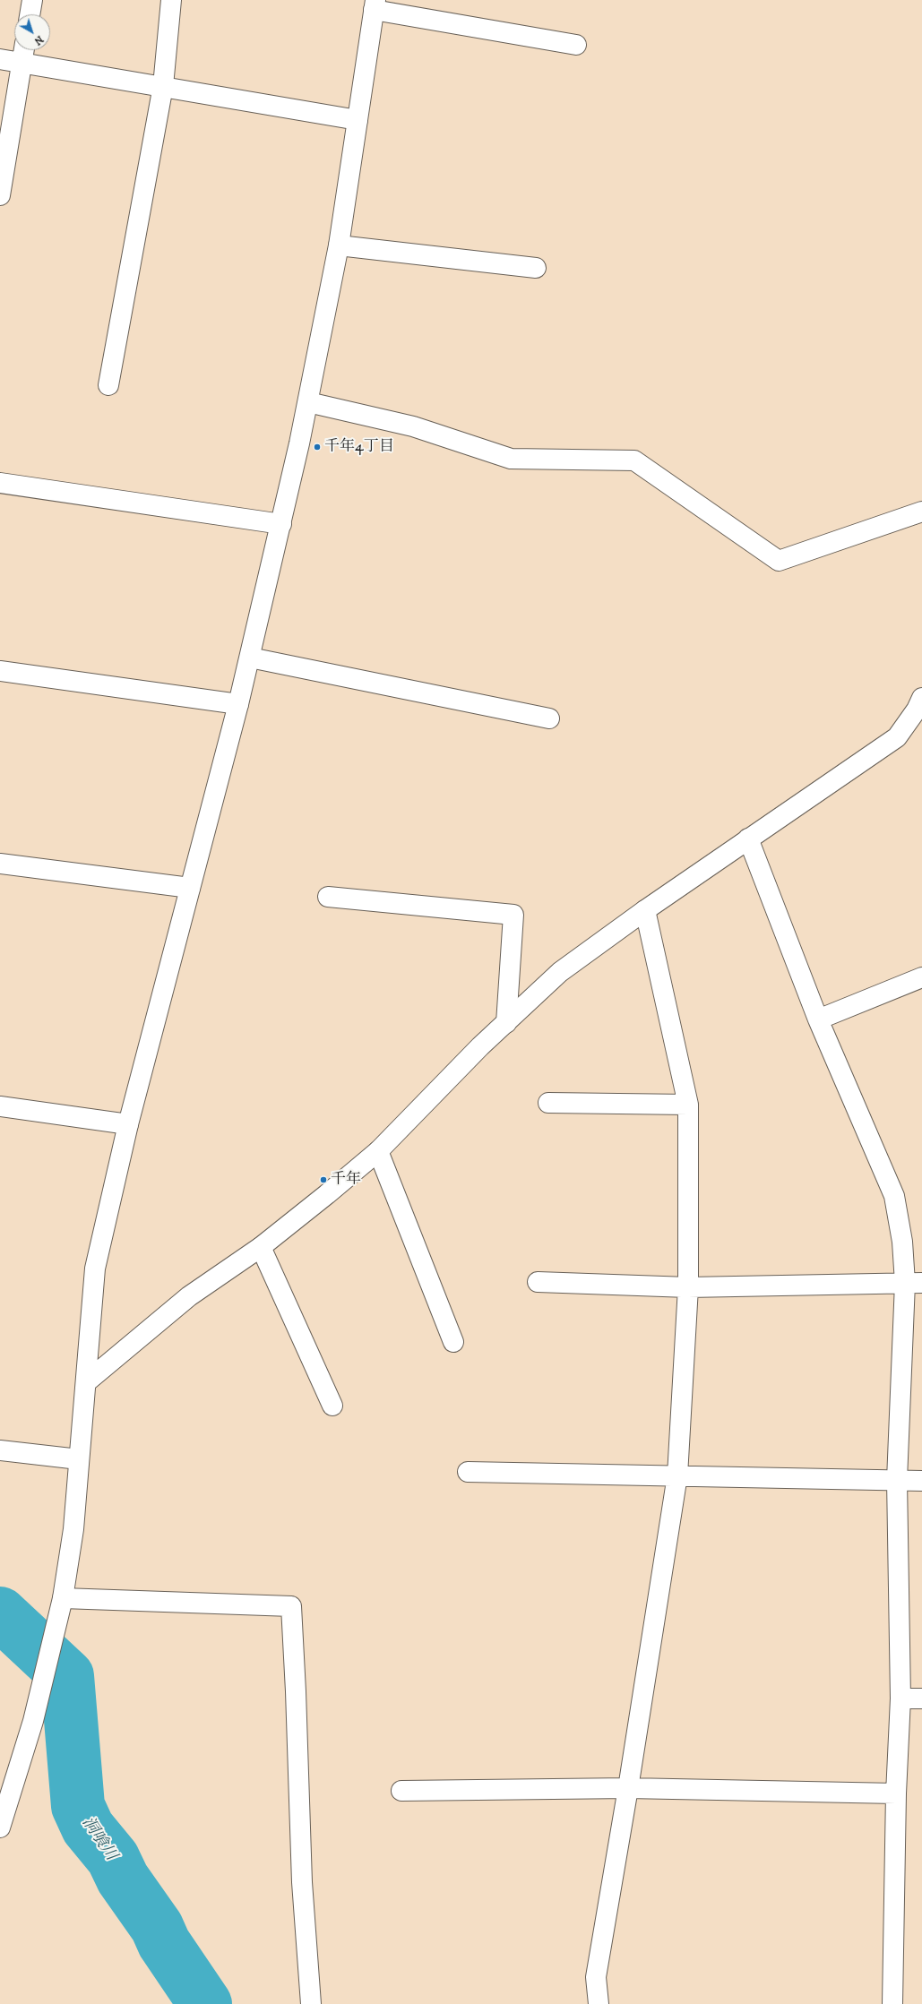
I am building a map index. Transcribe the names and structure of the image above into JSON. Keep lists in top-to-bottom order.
{
  "water": ["洞喰川"],
  "places": ["千年4丁目", "千年"],
  "north": "bottom right"
}
